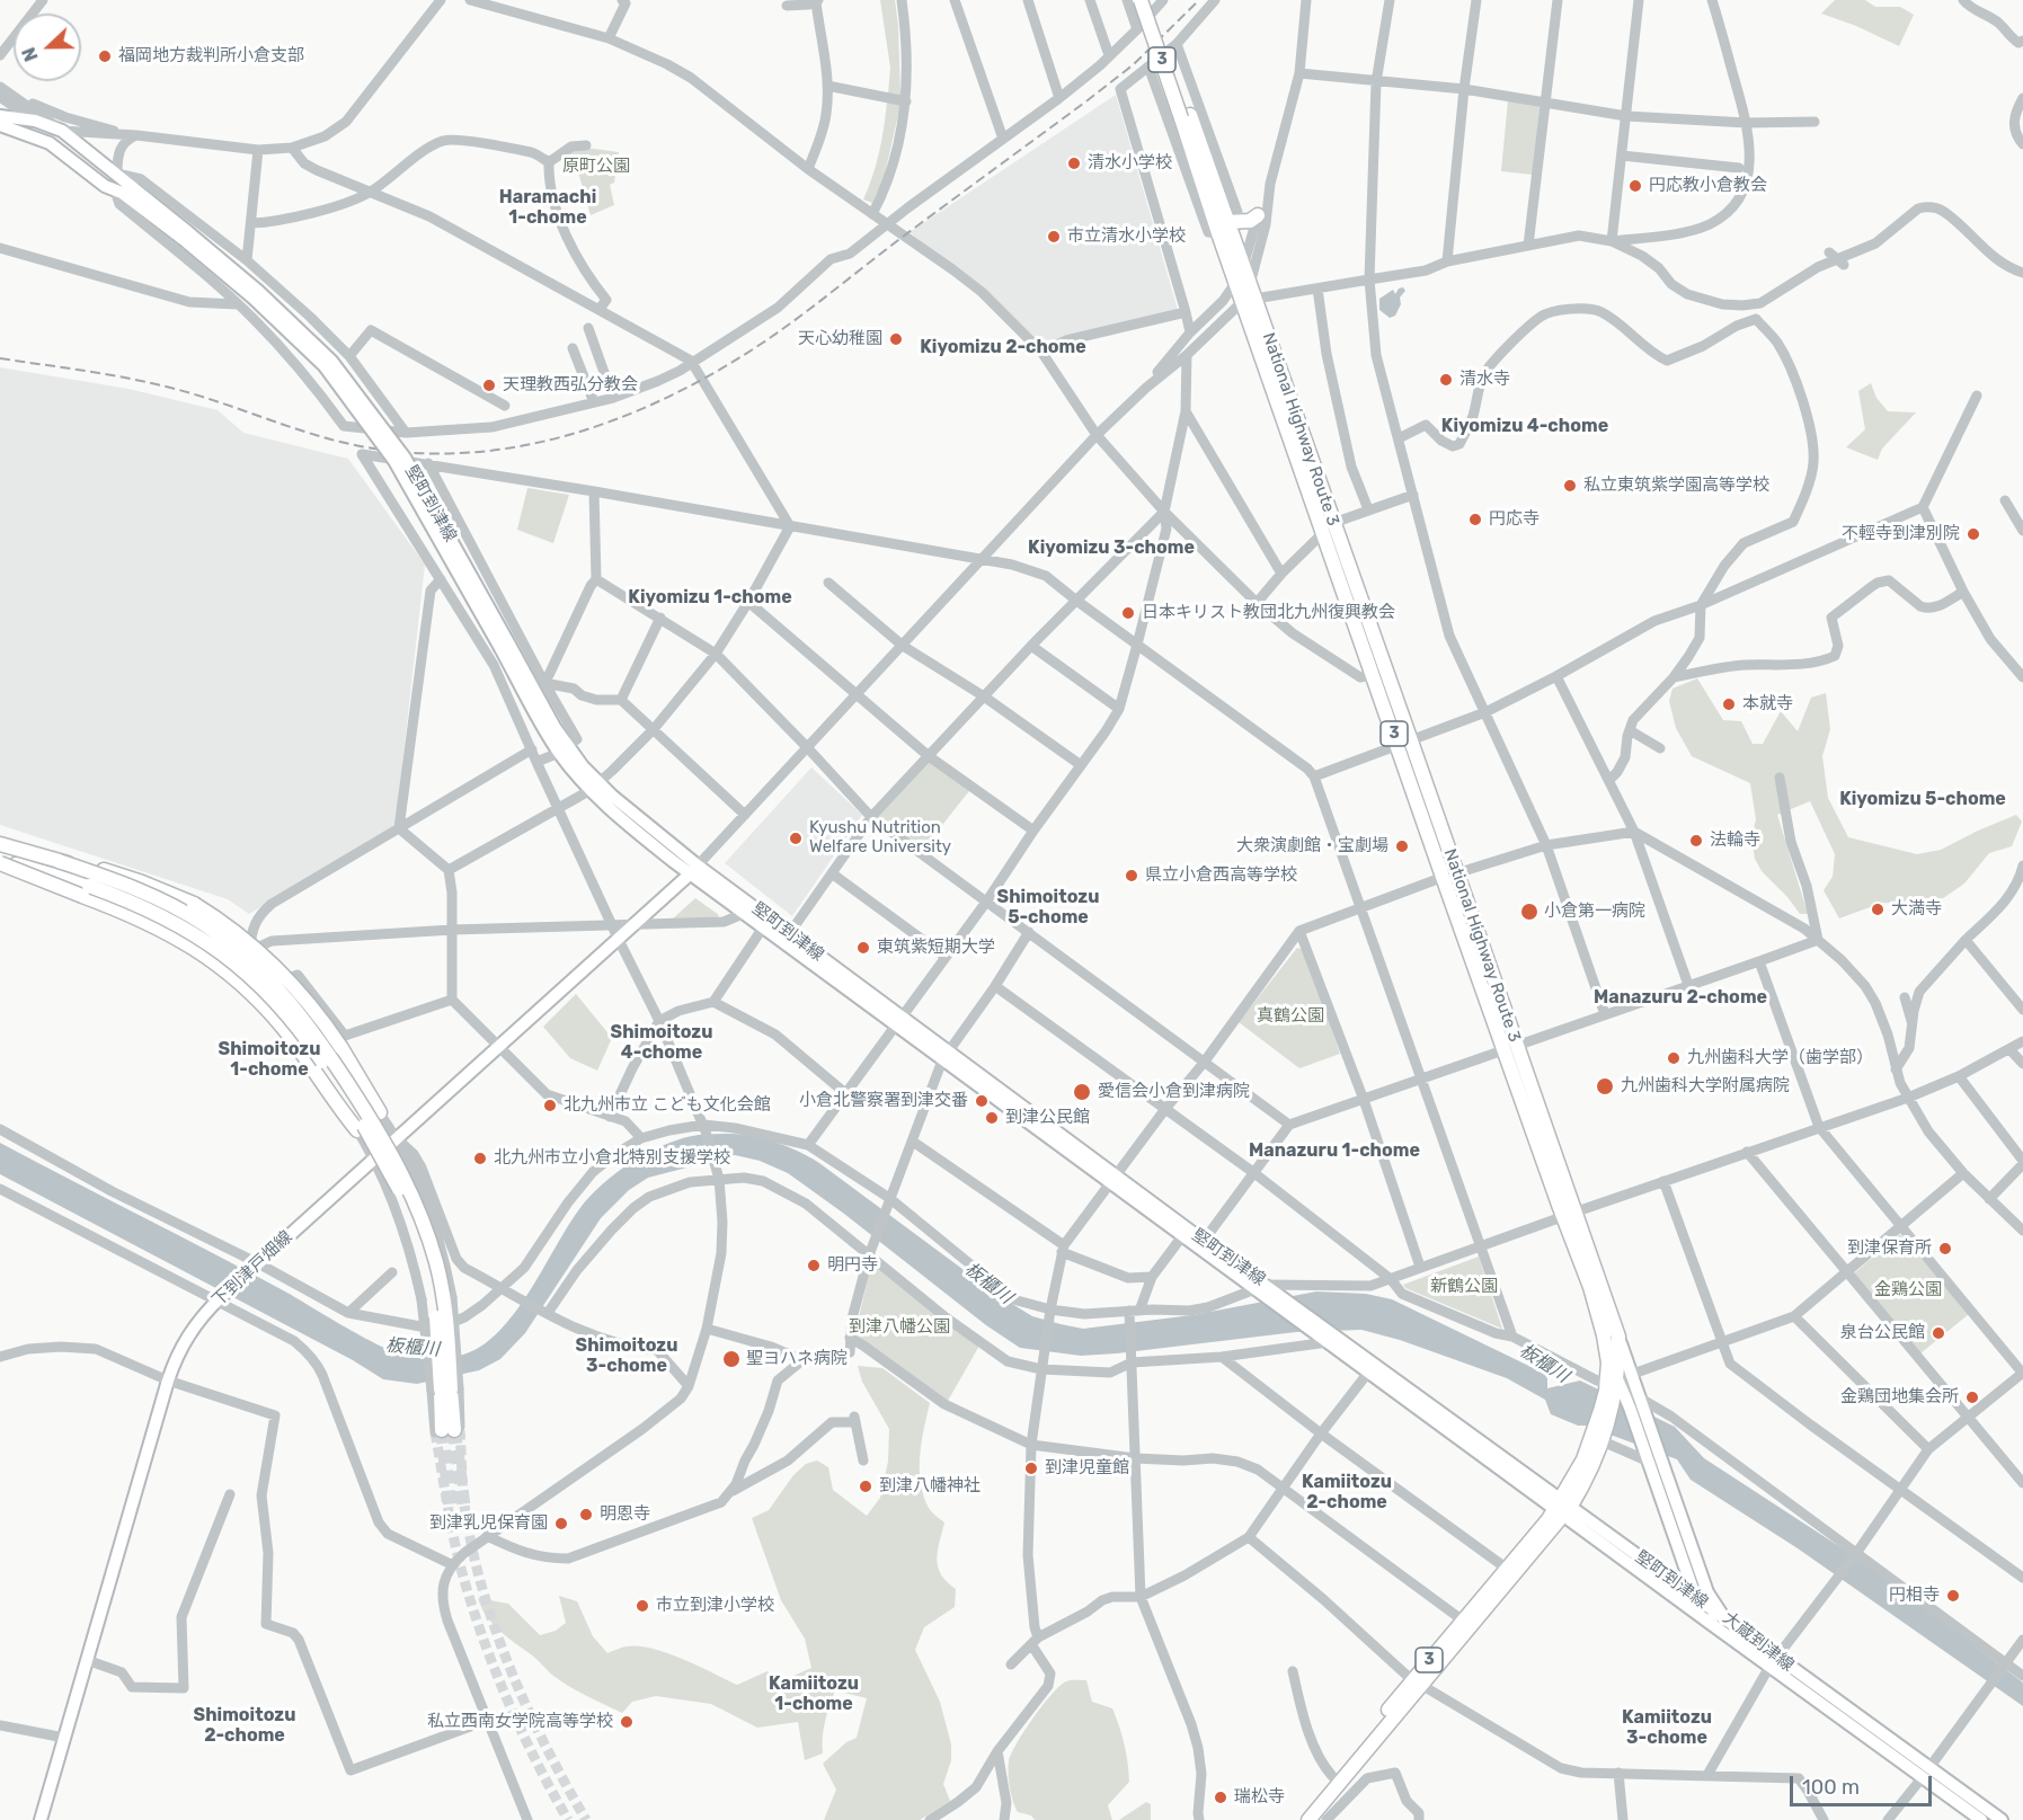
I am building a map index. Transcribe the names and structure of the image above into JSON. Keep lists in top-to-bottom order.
{
  "streets": {
    "highway": ["3", "National Highway Route 3"],
    "main road": ["堅町到津線", "下到津戸畑線", "大蔵到津線"]
  },
  "crossings": [
    ["National Highway Route 3", "堅町到津線"],
    ["National Highway Route 3", "大蔵到津線"],
    ["堅町到津線", "下到津戸畑線"],
    ["堅町到津線", "大蔵到津線"]
  ],
  "districts": [
    "Haramachi 1-chome",
    "Kiyomizu 2-chome",
    "Kiyomizu 4-chome",
    "Kiyomizu 3-chome",
    "Kiyomizu 1-chome",
    "Kiyomizu 5-chome",
    "Shimoitozu 5-chome",
    "Manazuru 2-chome",
    "Shimoitozu 4-chome",
    "Shimoitozu 1-chome",
    "Manazuru 1-chome",
    "Shimoitozu 3-chome",
    "Kamiitozu 2-chome",
    "Kamiitozu 1-chome",
    "Shimoitozu 2-chome",
    "Kamiitozu 3-chome"
  ],
  "water": ["板櫃川"],
  "parks": [
    "原町公園",
    "真鶴公園",
    "新鶴公園",
    "金鶏公園",
    "到津八幡公園"
  ],
  "places": [
    "福岡地方裁判所小倉支部",
    "清水小学校",
    "円応教小倉教会",
    "市立清水小学校",
    "天心幼稚園",
    "清水寺",
    "天理教西弘分教会",
    "私立東筑紫学園高等学校",
    "円応寺",
    "不輕寺到津別院",
    "日本キリスト教団北九州復興教会",
    "本就寺",
    "Kyushu Nutrition Welfare University",
    "法輪寺",
    "大衆演劇館・宝劇場",
    "県立小倉西高等学校",
    "大満寺",
    "小倉第一病院",
    "東筑紫短期大学",
    "九州歯科大学（歯学部）",
    "九州歯科大学附属病院",
    "愛信会小倉到津病院",
    "小倉北警察署到津交番",
    "北九州市立 こども文化会館",
    "到津公民館",
    "北九州市立小倉北特別支援学校",
    "到津保育所",
    "明円寺",
    "泉台公民館",
    "聖ヨハネ病院",
    "金鶏団地集会所",
    "到津児童館",
    "到津八幡神社",
    "明恩寺",
    "到津乳児保育園",
    "円相寺",
    "市立到津小学校",
    "私立西南女学院高等学校",
    "瑞松寺"
  ],
  "scale_bar": "100 m",
  "north": "left"
}
